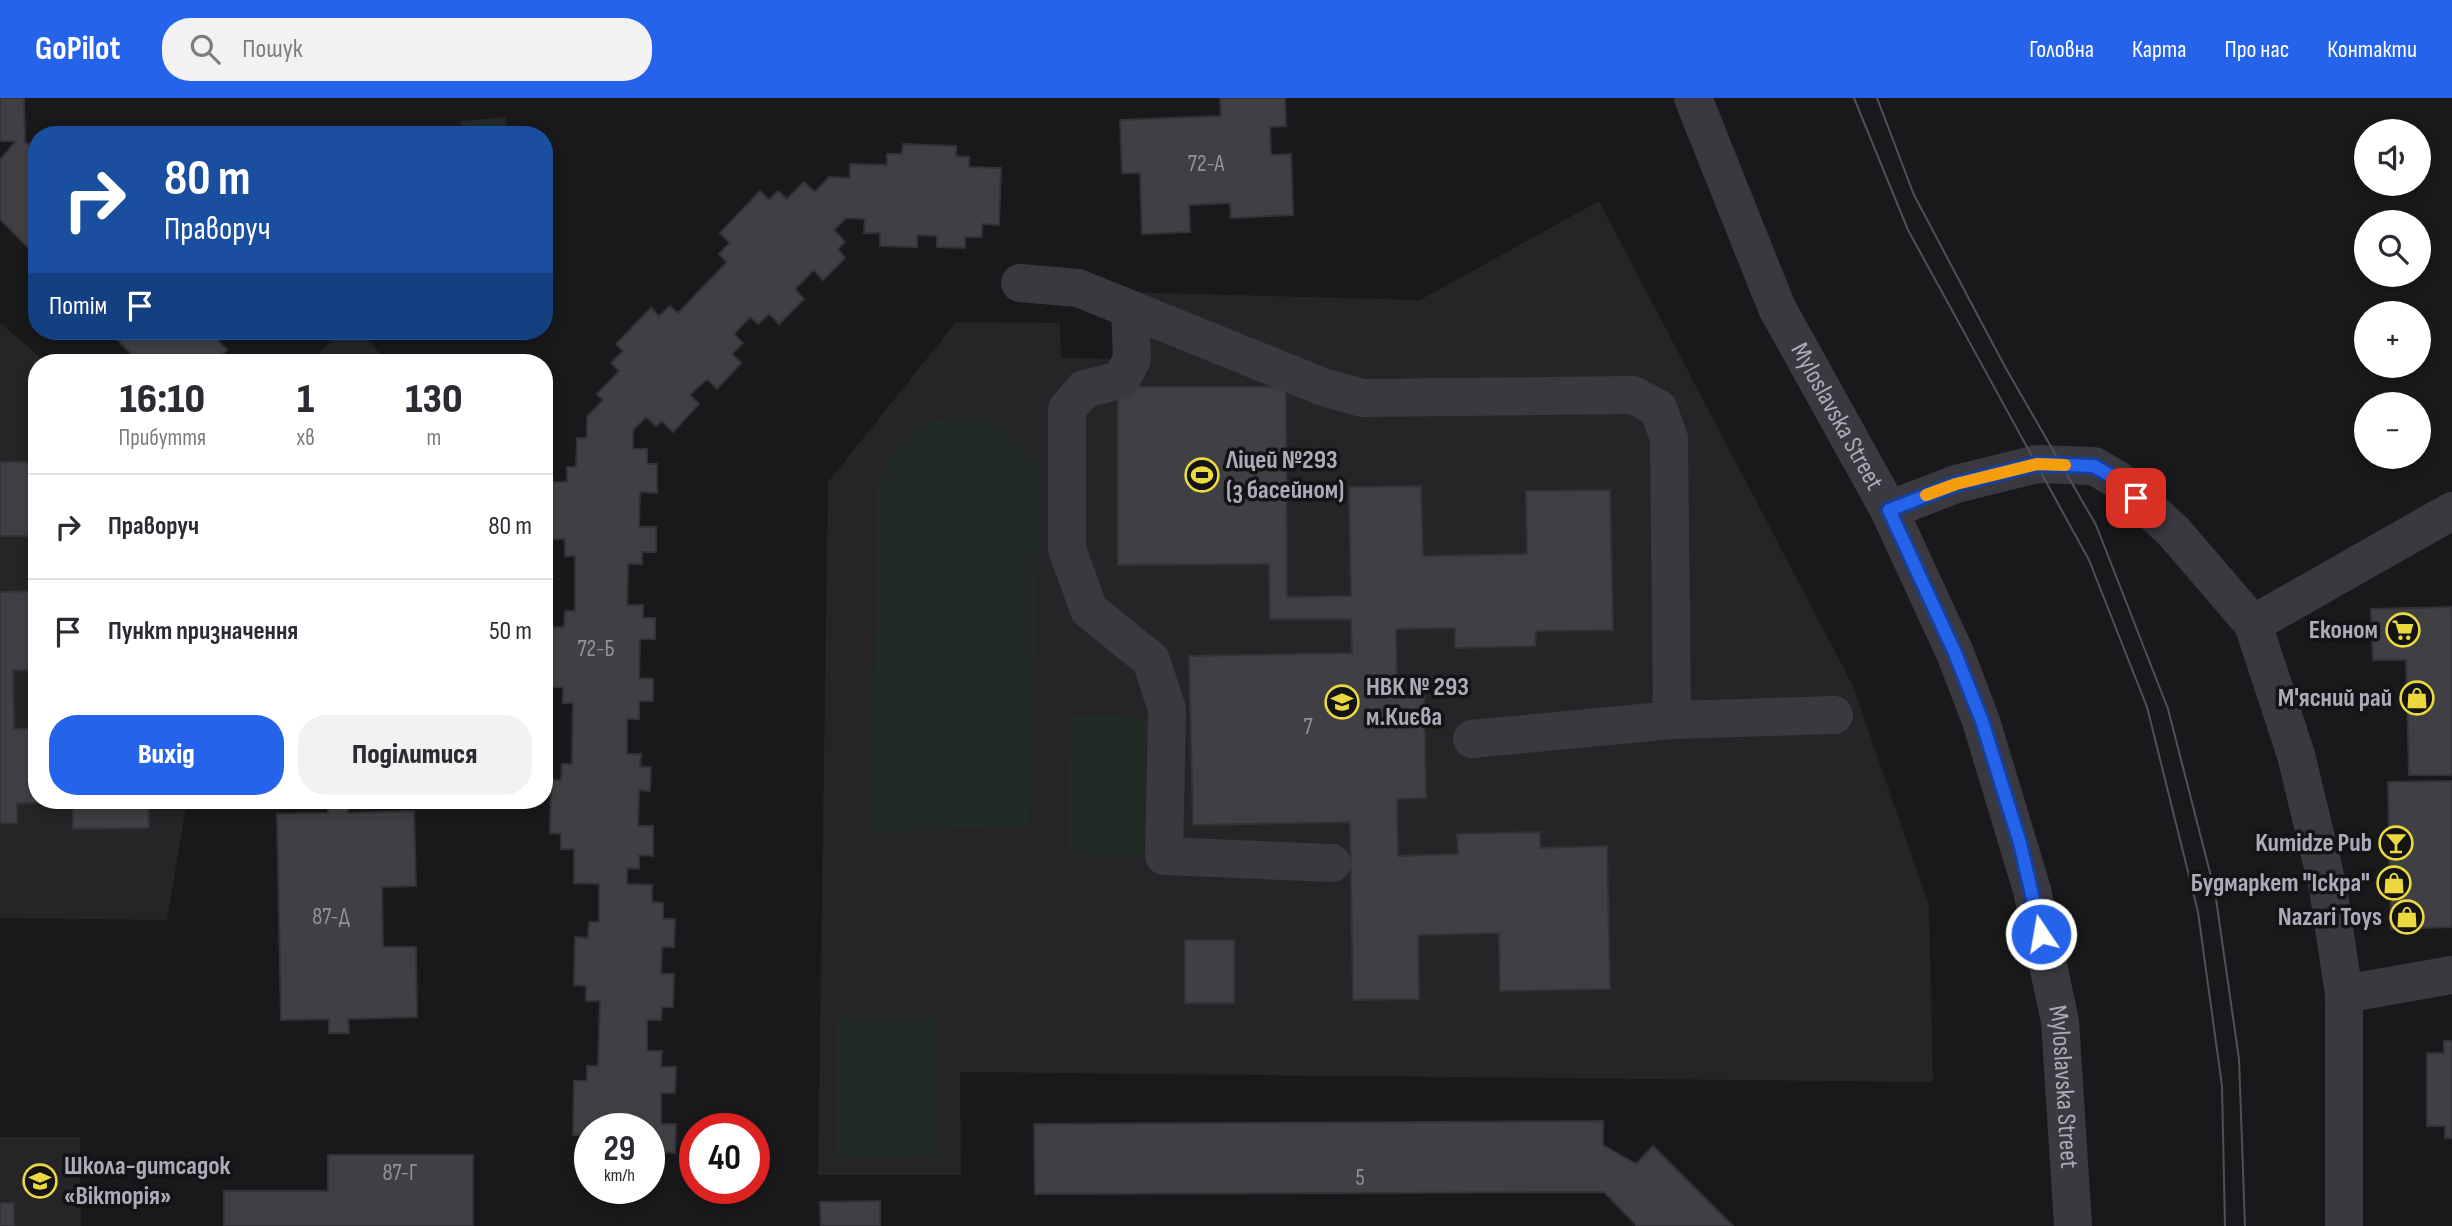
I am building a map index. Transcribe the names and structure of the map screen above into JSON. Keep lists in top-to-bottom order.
{
  "streets": {
    "street": ["Myloslavska Street"]
  },
  "places": {
    "sports": ["Ліцей №293 (з басейном)"],
    "supermarket": ["Економ"],
    "shop": ["М'ясний рай", "Будмаркет \"Іскра\"", "Nazari Toys"],
    "school or university": ["НВК № 293 м.Києва", "Школа-дитсадок «Вікторія»"],
    "bar": ["Kumidze Pub"]
  },
  "house_numbers": [
    "72-А",
    "72-Б",
    "7",
    "87-Д",
    "87-Г",
    "5"
  ],
  "page": {
    "header": "GoPilot",
    "search": "Пошук",
    "nav": [
      "Головна",
      "Карта",
      "Про нас",
      "Контакти"
    ],
    "map_buttons": ["+", "−"],
    "turn": ["80 m", "Праворуч"],
    "then": "Потім",
    "eta": [
      "16:10",
      "Прибуття",
      "1",
      "хв",
      "130",
      "m"
    ],
    "list": [
      {
        "name": "Праворуч",
        "value": "80 m"
      },
      {
        "name": "Пункт призначення",
        "value": "50 m"
      }
    ],
    "buttons": ["Вихід", "Поділитися"],
    "speed": "29 km/h",
    "limit": "40"
  }
}
